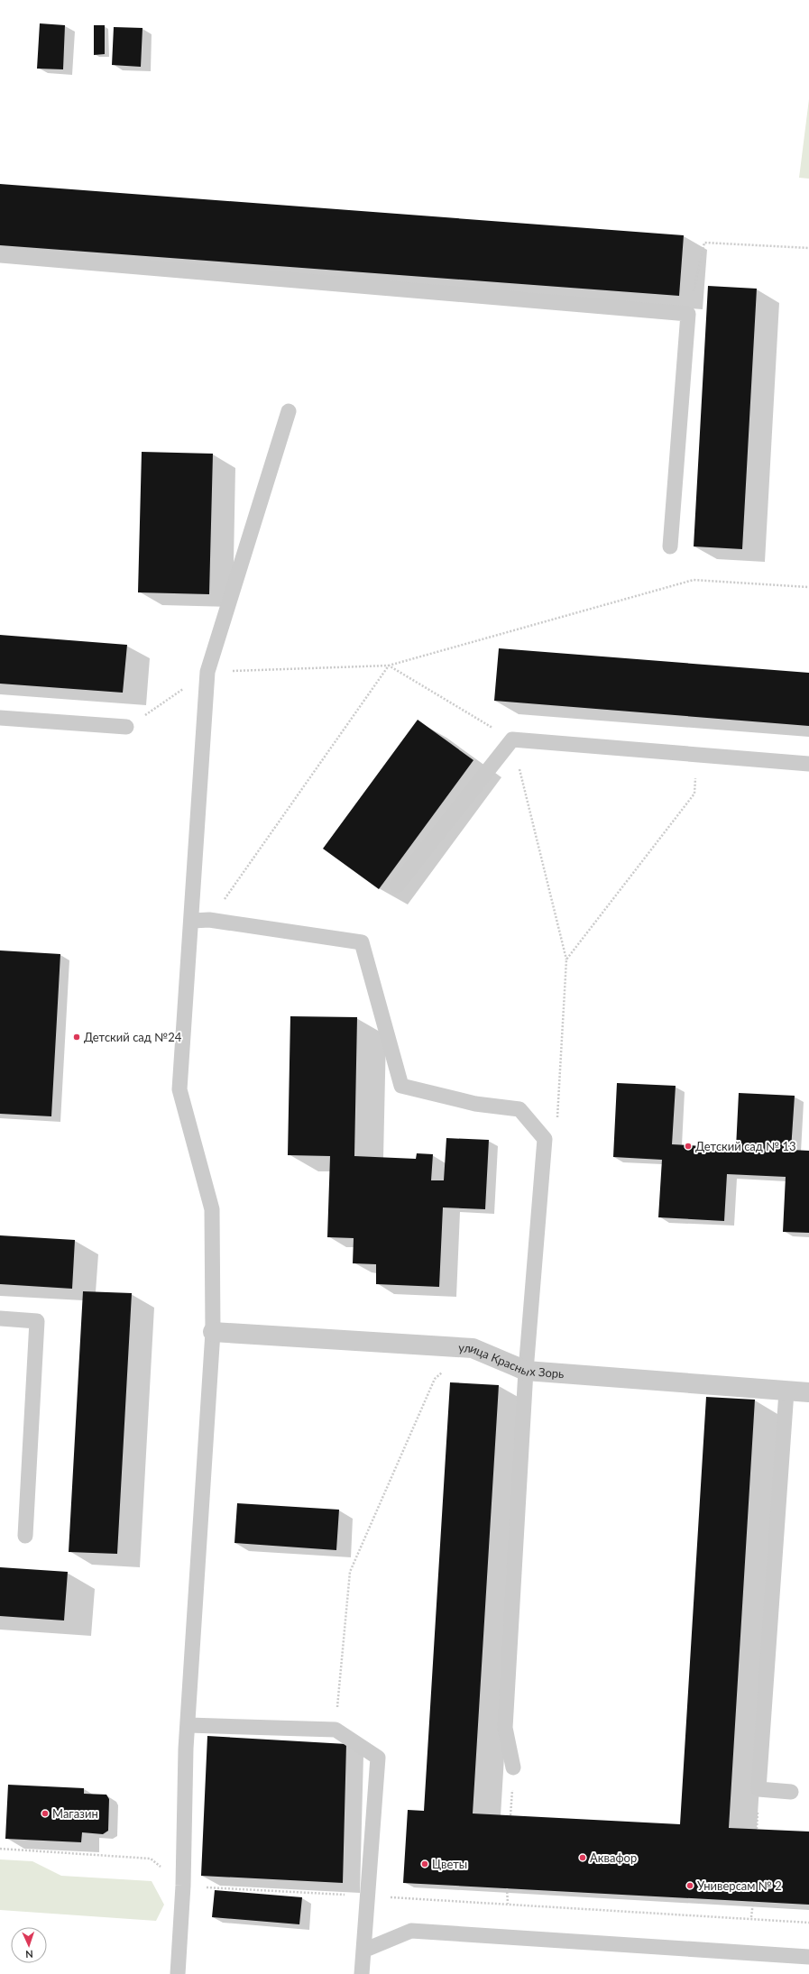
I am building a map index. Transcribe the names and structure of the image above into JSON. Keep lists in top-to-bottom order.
{
  "streets": {
    "street": ["улица Красных Зорь"]
  },
  "places": [
    "Детский сад №24",
    "Детский сад № 13",
    "Магазин",
    "Аквафор",
    "Цветы",
    "Универсам № 2"
  ],
  "north": "bottom"
}
